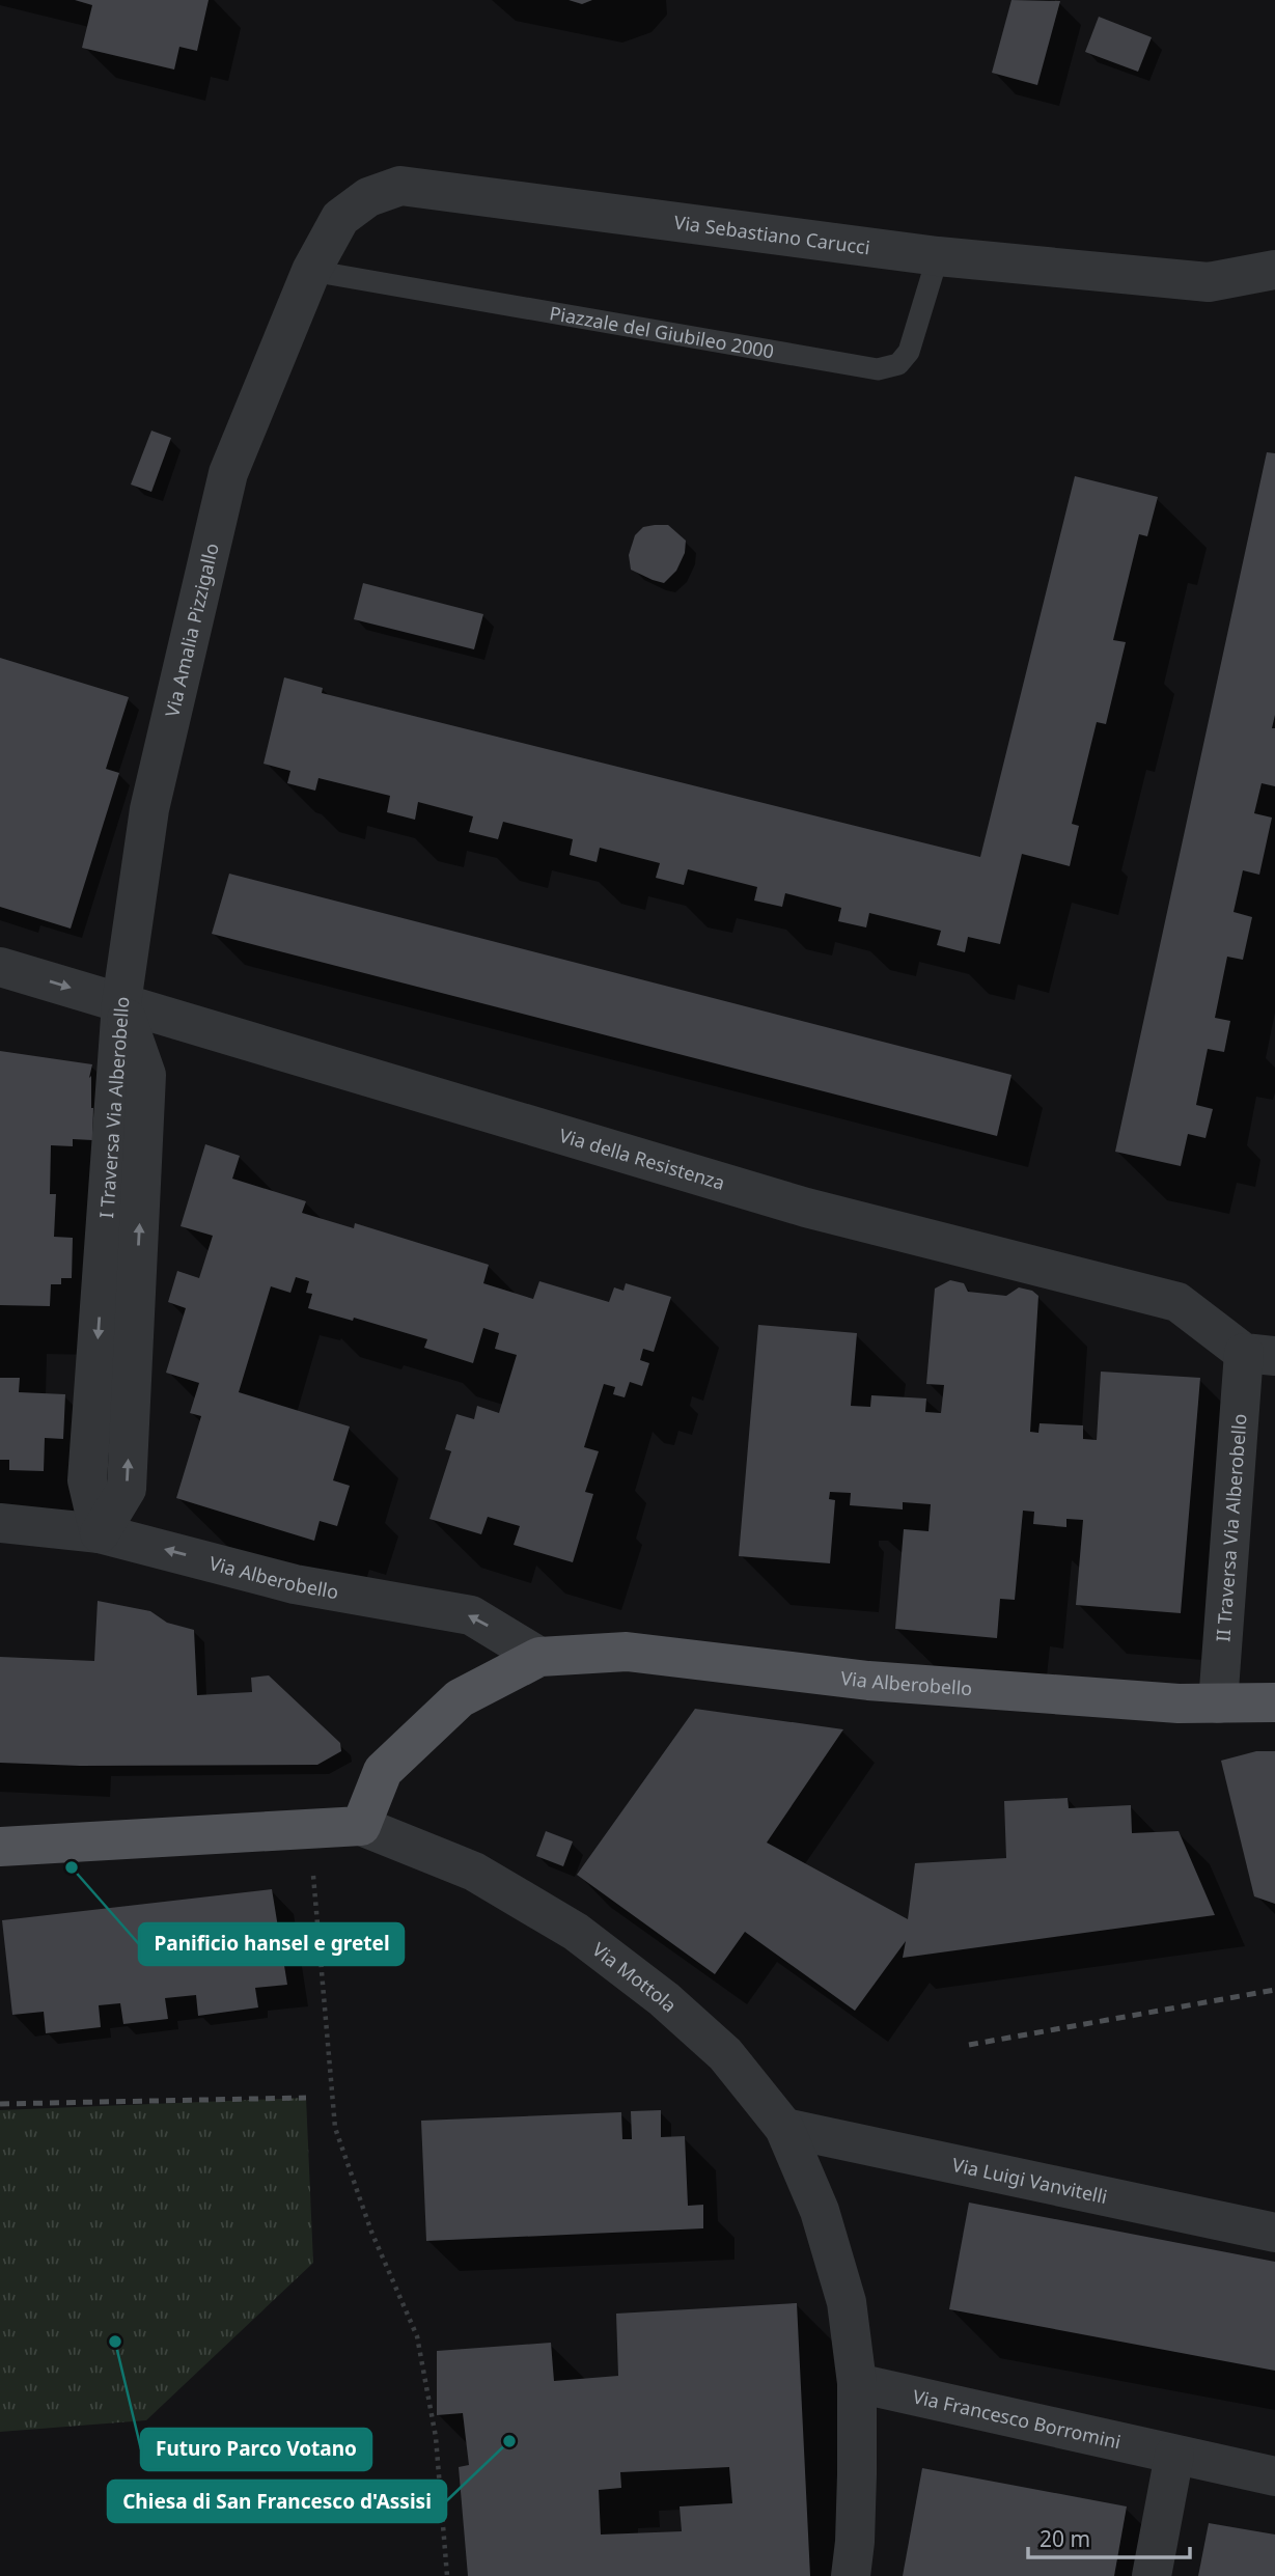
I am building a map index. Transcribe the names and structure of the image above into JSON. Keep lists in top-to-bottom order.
{
  "streets": {
    "main road": ["Via Alberobello", "Via Mottola"],
    "street": [
      "Via Sebastiano Carucci",
      "Via Amalia Pizzigallo",
      "I Traversa Via Alberobello",
      "Via della Resistenza",
      "II Traversa Via Alberobello",
      "Via Luigi Vanvitelli",
      "Via Francesco Borromini"
    ],
    "lane": ["Piazzale del Giubileo 2000"]
  },
  "crossings": [
    ["Via Sebastiano Carucci", "Piazzale del Giubileo 2000"],
    ["Via Sebastiano Carucci", "Via Amalia Pizzigallo"],
    ["Piazzale del Giubileo 2000", "Via Amalia Pizzigallo"],
    ["Via Amalia Pizzigallo", "I Traversa Via Alberobello"],
    ["Via Amalia Pizzigallo", "Via della Resistenza"],
    ["I Traversa Via Alberobello", "Via della Resistenza"],
    ["I Traversa Via Alberobello", "Via Alberobello"],
    ["Via della Resistenza", "II Traversa Via Alberobello"],
    ["II Traversa Via Alberobello", "Via Alberobello"],
    ["Via Alberobello", "Via Mottola"],
    ["Via Mottola", "Via Luigi Vanvitelli"],
    ["Via Mottola", "Via Francesco Borromini"]
  ],
  "places": ["Panificio hansel e gretel", "Futuro Parco Votano", "Chiesa di San Francesco d'Assisi"],
  "scale_bar": "20 m"
}
